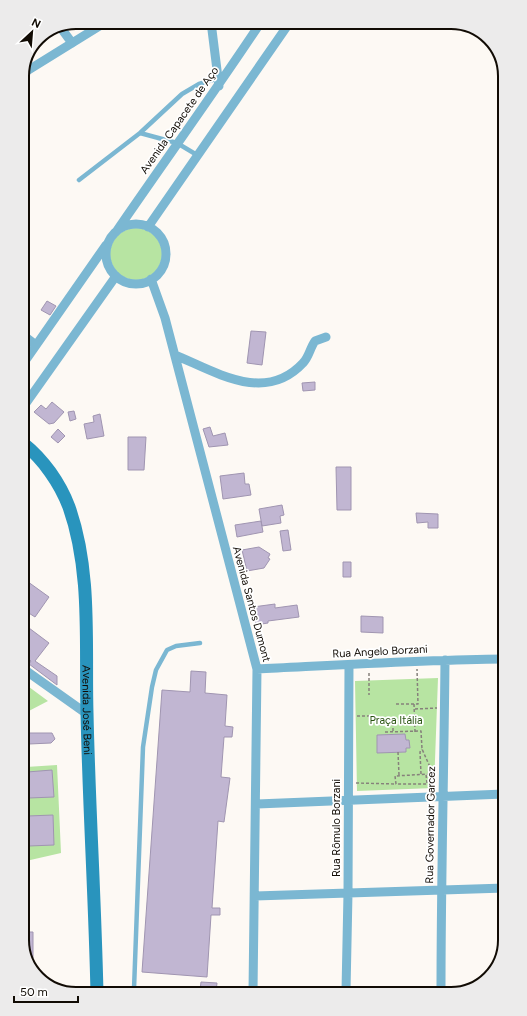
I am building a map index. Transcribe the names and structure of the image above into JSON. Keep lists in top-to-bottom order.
{
  "streets": {
    "main road": ["Avenida José Beni"],
    "street": [
      "Avenida Capacete de Aço",
      "Avenida Santos Dumont",
      "Rua Angelo Borzani",
      "Rua Governador Garcez",
      "Rua Rômulo Borzani"
    ]
  },
  "crossings": [
    ["Avenida Capacete de Aço", "Avenida Santos Dumont"],
    ["Avenida Santos Dumont", "Rua Angelo Borzani"],
    ["Rua Angelo Borzani", "Rua Governador Garcez"],
    ["Rua Angelo Borzani", "Rua Rômulo Borzani"]
  ],
  "parks": ["Praça Itália"],
  "scale_bar": "50 m",
  "north": "top right"
}
